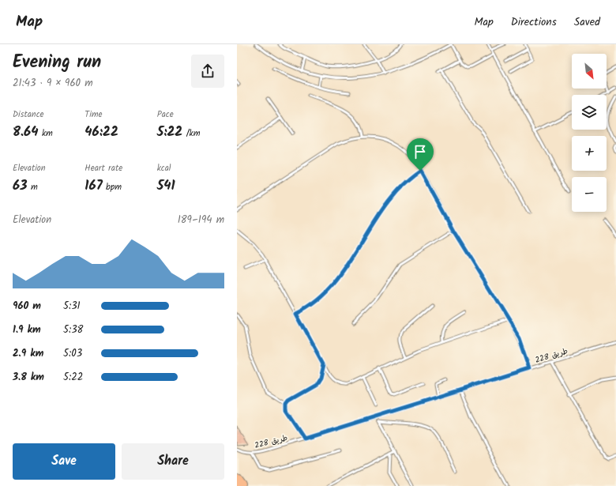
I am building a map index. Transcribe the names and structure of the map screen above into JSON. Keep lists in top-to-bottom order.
{
  "streets": {
    "lane": ["طريق 228"]
  },
  "north": "bottom right",
  "page": {
    "header": "Map",
    "nav": ["Map", "Directions", "Saved"],
    "heading": ["Evening run", "21:43 · 9 × 960 m"],
    "map_buttons": ["+", "−"],
    "stats": [
      ["Distance", "8.64 km"],
      ["Time", "46:22"],
      ["Pace", "5:22 /km"],
      ["Elevation", "63 m"],
      ["Heart rate", "167 bpm"],
      ["kcal", "541"]
    ],
    "chart": ["Elevation", "189–194 m"],
    "list": [
      {
        "name": "960 m",
        "note": "5:31"
      },
      {
        "name": "1.9 km",
        "note": "5:38"
      },
      {
        "name": "2.9 km",
        "note": "5:03"
      },
      {
        "name": "3.8 km",
        "note": "5:22"
      }
    ],
    "buttons": ["Save", "Share"]
  }
}
